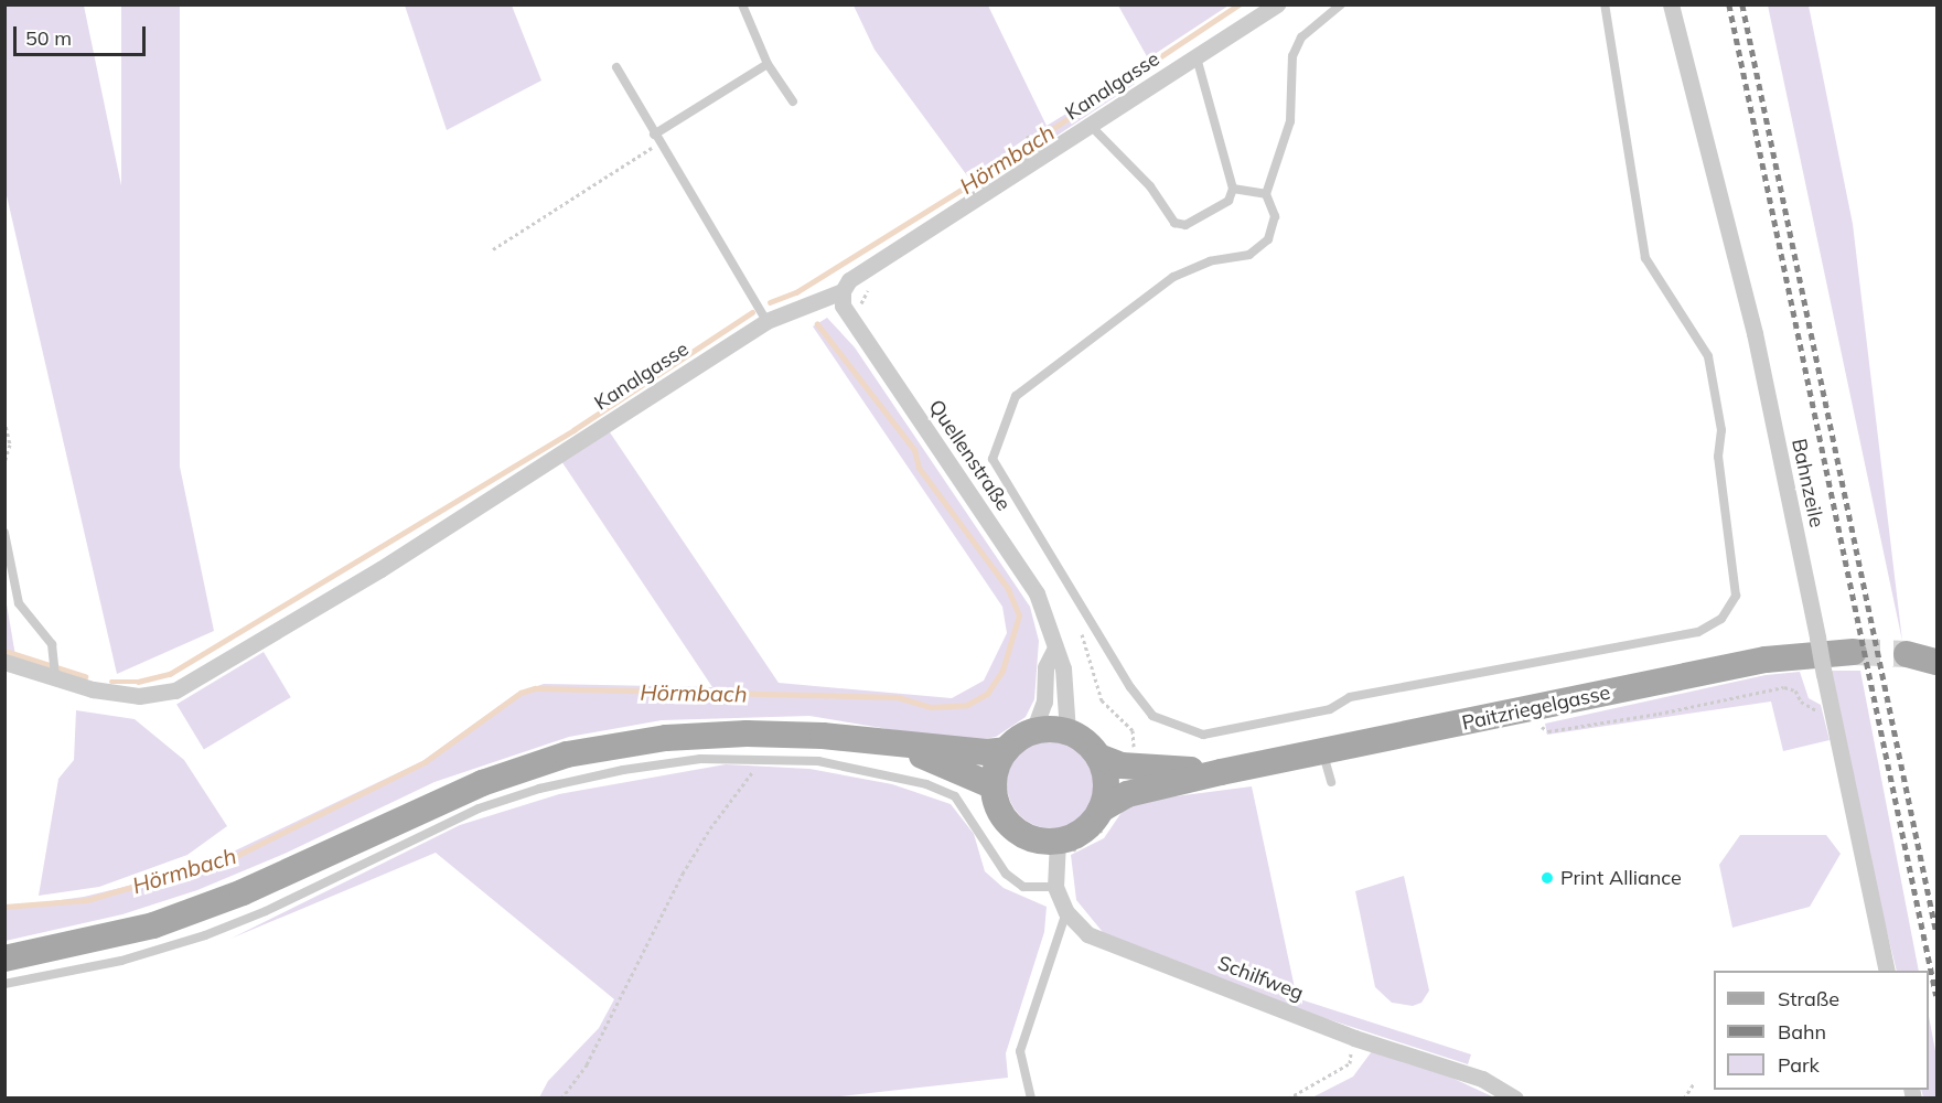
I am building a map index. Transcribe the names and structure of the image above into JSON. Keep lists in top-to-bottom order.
{
  "streets": {
    "main road": ["Paitzriegelgasse"],
    "street": [
      "Kanalgasse",
      "Quellenstraße",
      "Bahnzeile",
      "Schilfweg"
    ]
  },
  "crossings": [
    ["Kanalgasse", "Quellenstraße"],
    ["Quellenstraße", "Paitzriegelgasse"],
    ["Quellenstraße", "Schilfweg"],
    ["Paitzriegelgasse", "Schilfweg"]
  ],
  "water": ["Hörmbach"],
  "places": ["Print Alliance"],
  "legend": ["Straße", "Bahn", "Park"],
  "scale_bar": "50 m"
}
